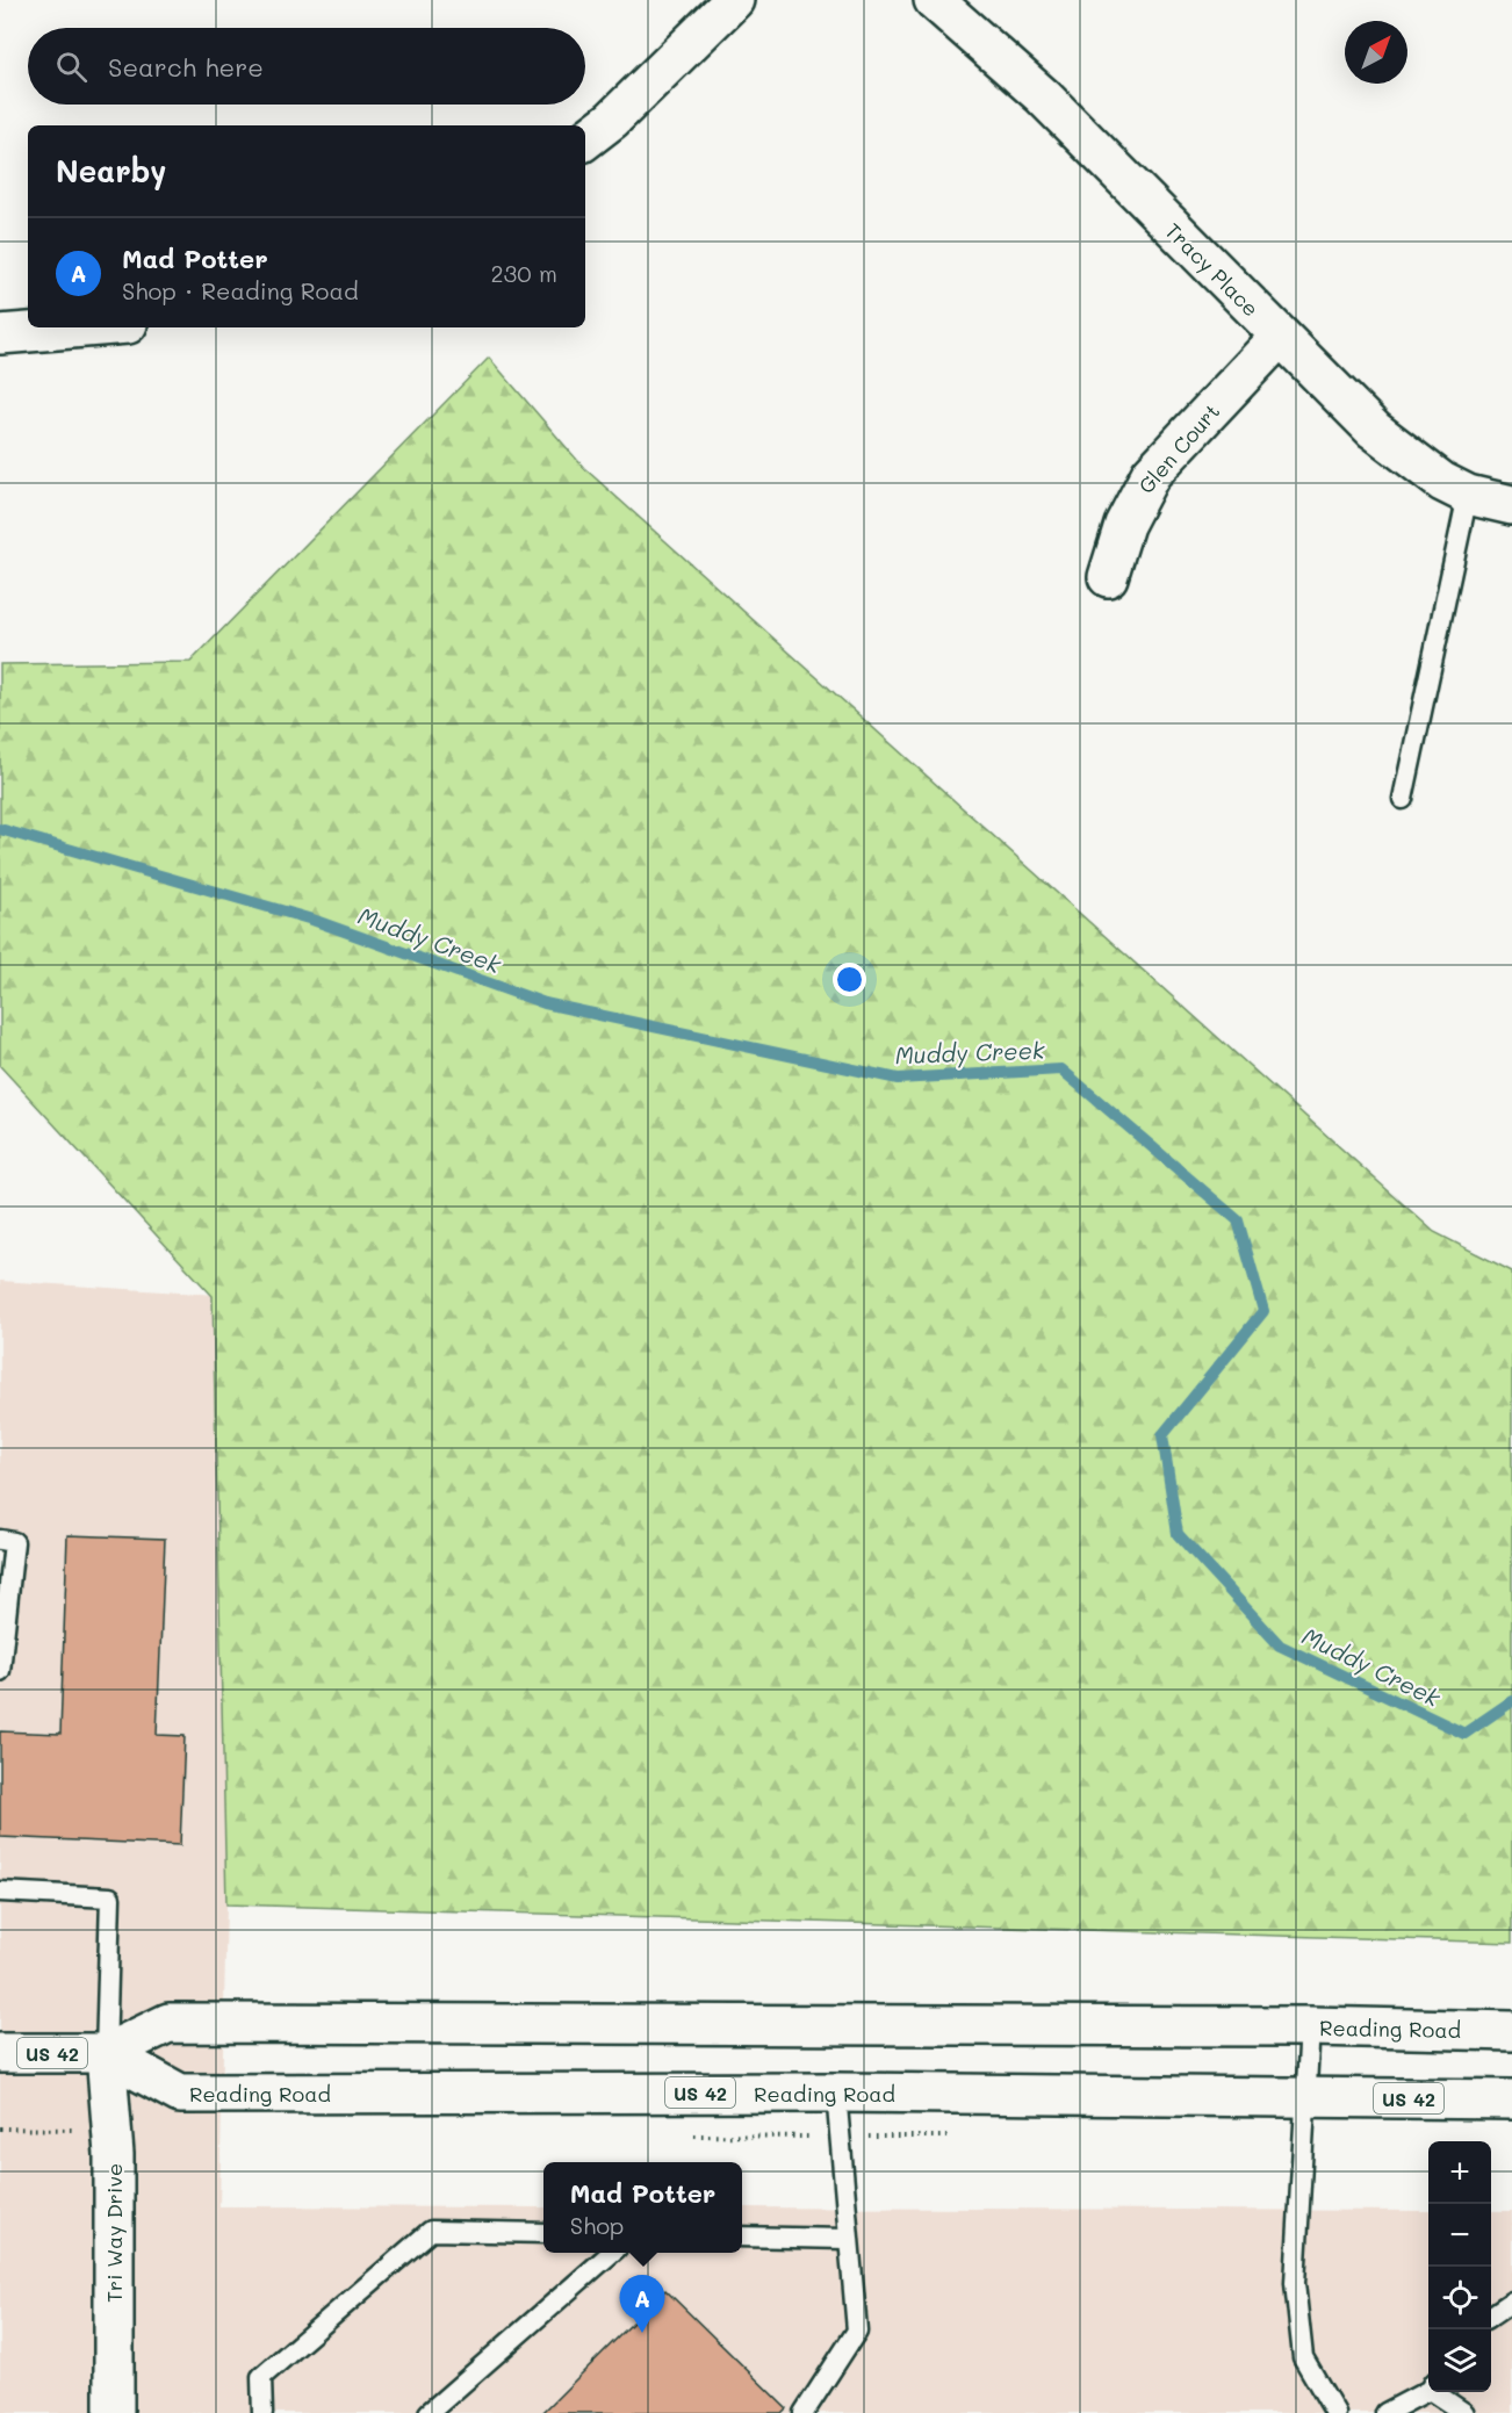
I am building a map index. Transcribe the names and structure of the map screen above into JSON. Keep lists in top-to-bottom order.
{
  "streets": {
    "main road": [
      "Tracy Place",
      "Glen Court",
      "Reading Road",
      "US 42",
      "Tri Way Drive"
    ]
  },
  "crossings": [
    ["Tracy Place", "Glen Court"],
    ["Reading Road", "Tri Way Drive"]
  ],
  "water": ["Muddy Creek"],
  "north": "top right",
  "page": {
    "search": "Search here",
    "heading": "Nearby",
    "list": [
      {
        "mark": "A",
        "name": "Mad Potter",
        "note": "Shop · Reading Road",
        "value": "230 m"
      }
    ],
    "map_buttons": ["+", "−"],
    "popup": ["Mad Potter", "Shop"],
    "pins": "A"
  }
}
